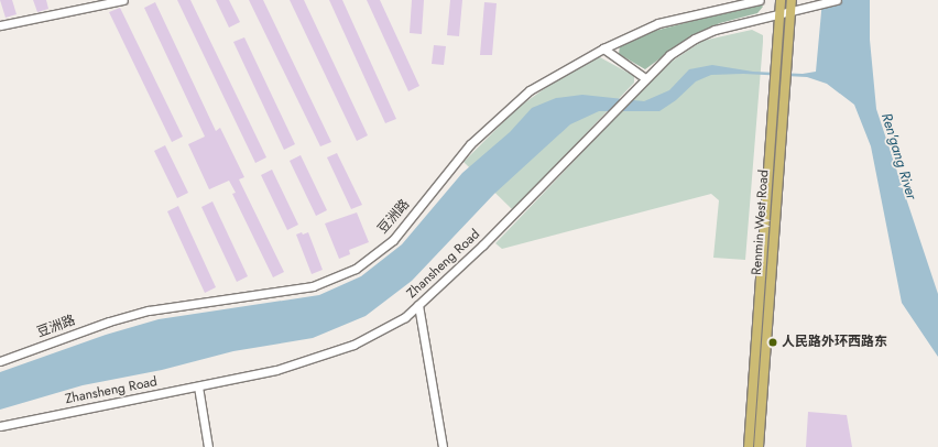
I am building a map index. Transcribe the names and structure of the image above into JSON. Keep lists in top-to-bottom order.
{
  "streets": {
    "main road": ["Renmin West Road"],
    "street": ["豆洲路", "Zhansheng Road"]
  },
  "crossings": [
    ["Renmin West Road", "Zhansheng Road"]
  ],
  "water": ["Ren'gang River"],
  "places": ["人民路外环西路东"]
}
